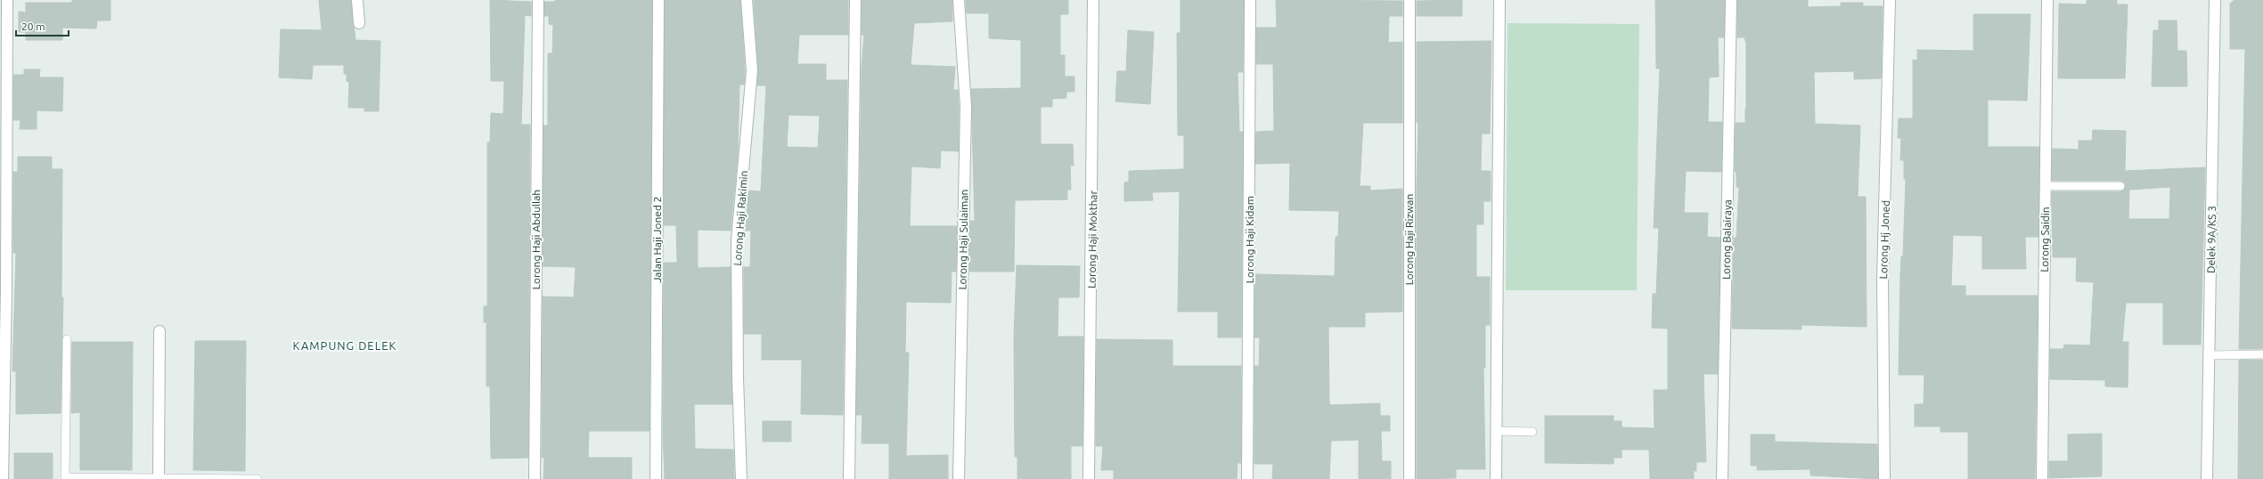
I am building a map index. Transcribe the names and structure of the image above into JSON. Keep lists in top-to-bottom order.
{
  "streets": {
    "street": [
      "Lorong Haji Rakimin",
      "Lorong Haji Abdullah",
      "Jalan Haji Joned 2",
      "Lorong Haji Sulaiman",
      "Lorong Haji Mokthar",
      "Lorong Haji Kidam",
      "Lorong Haji Rizwan",
      "Lorong Balairaya",
      "Lorong Hj Joned",
      "Lorong Saidin",
      "Delek 9A/KS 3"
    ]
  },
  "districts": ["KAMPUNG DELEK"],
  "scale_bar": "20 m"
}
